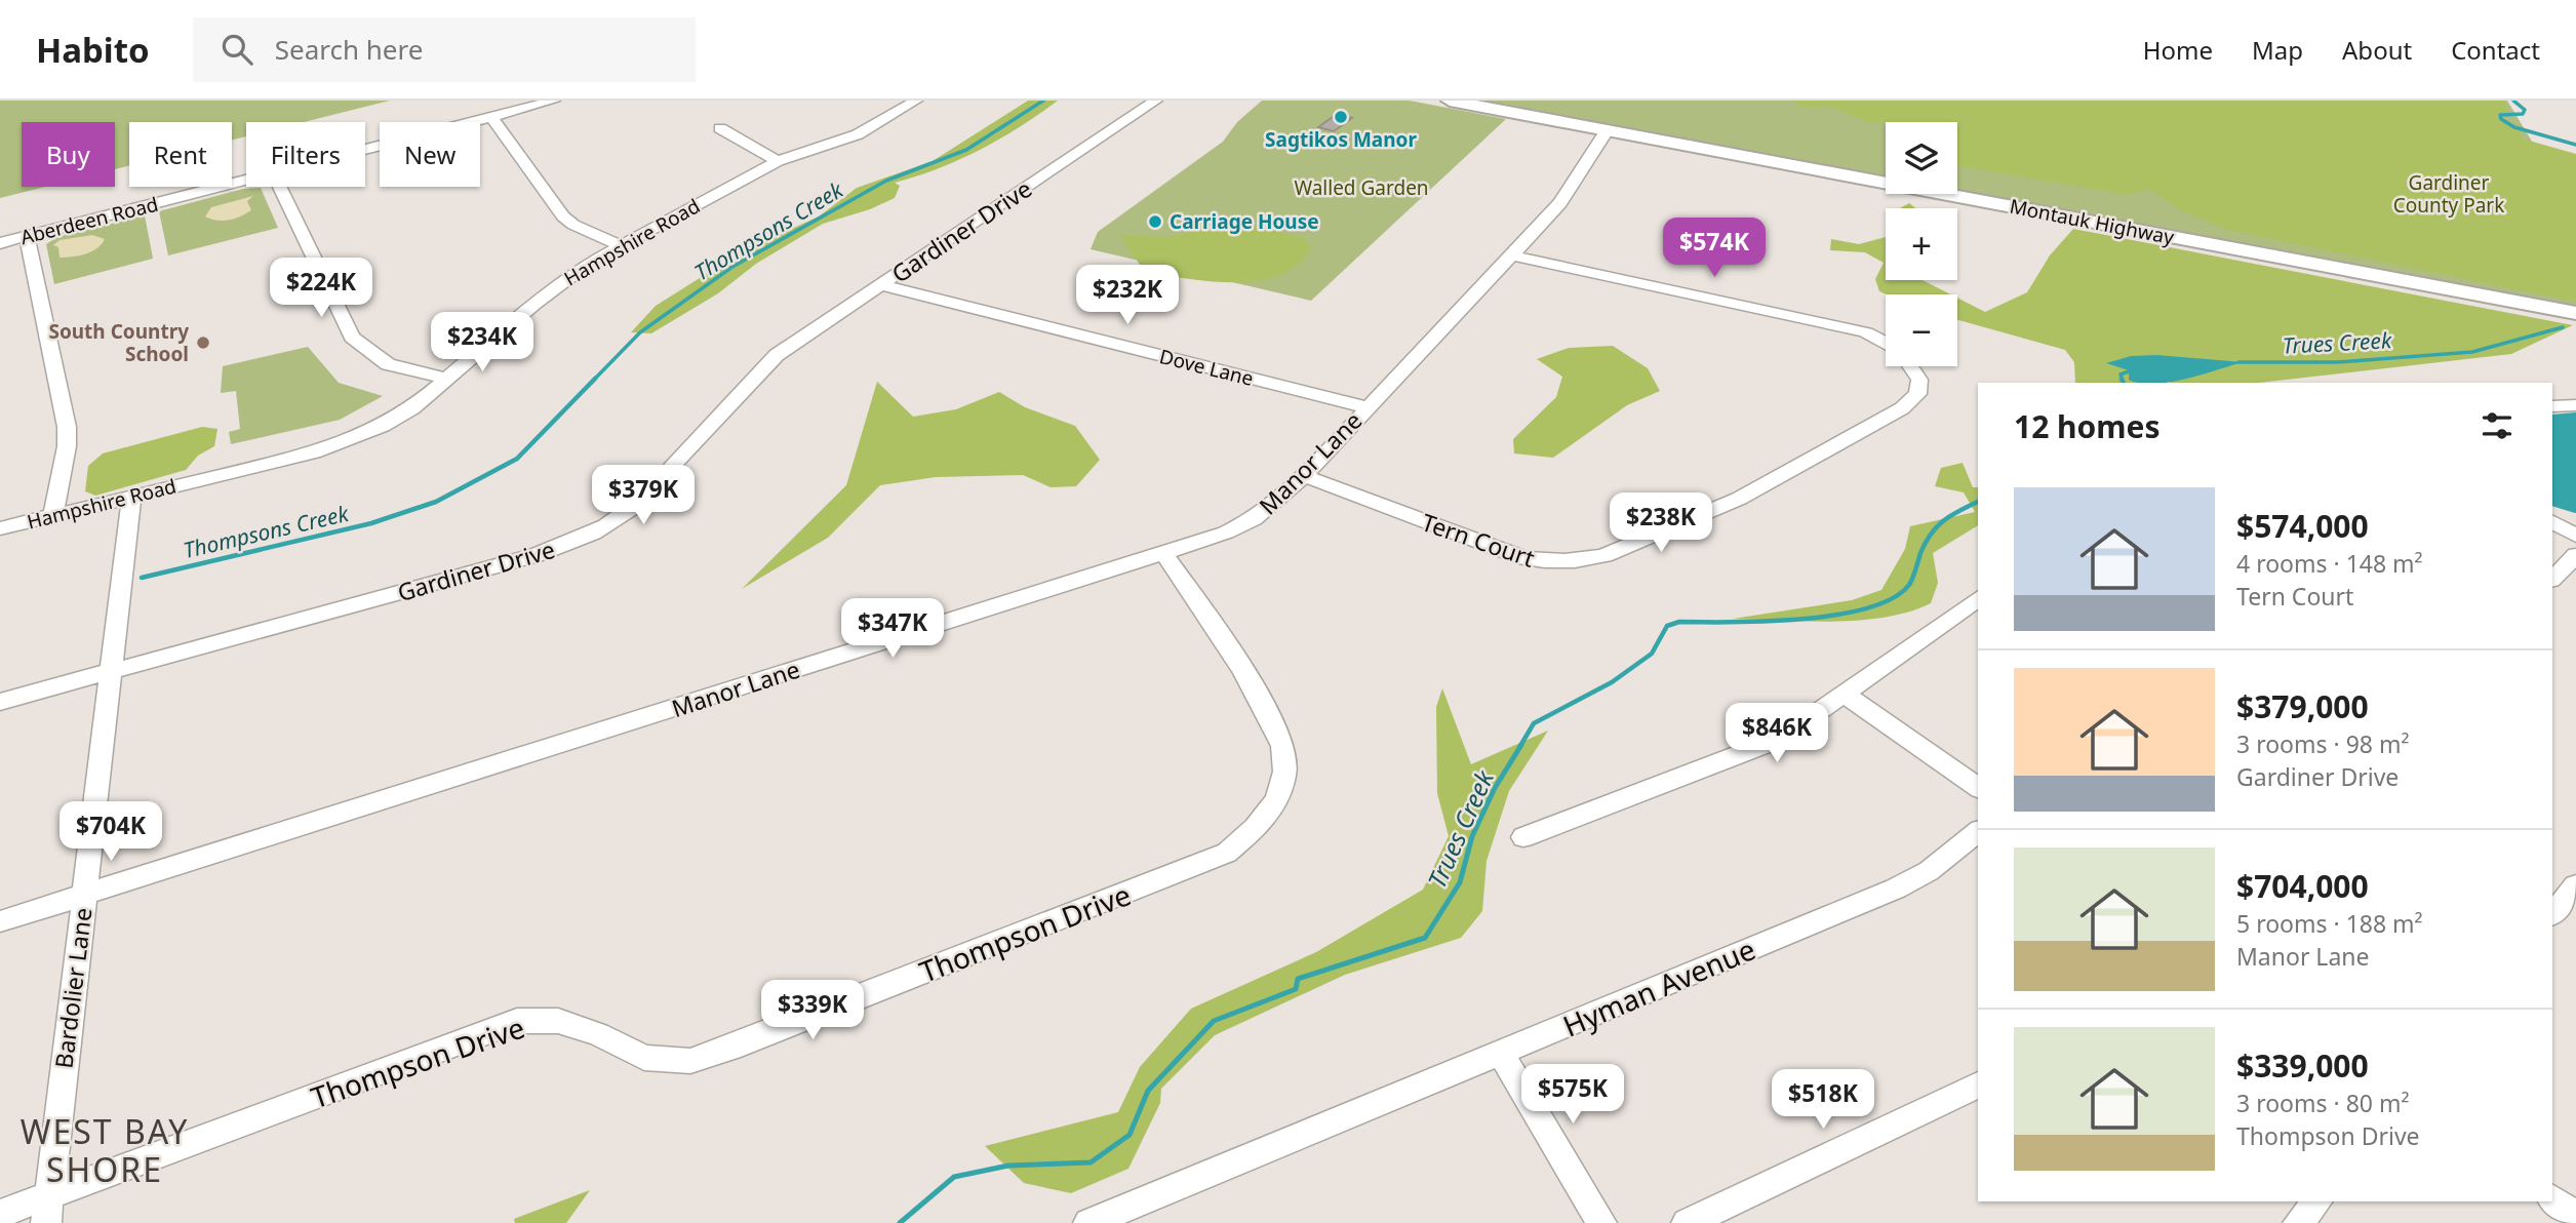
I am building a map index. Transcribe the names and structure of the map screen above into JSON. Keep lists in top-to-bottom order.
{
  "streets": {
    "main road": ["Montauk Highway"],
    "street": [
      "Aberdeen Road",
      "Gardiner Drive",
      "Hampshire Road",
      "Dove Lane",
      "Manor Lane",
      "Tern Court",
      "Thompson Drive",
      "Hyman Avenue",
      "Bardolier Lane"
    ]
  },
  "crossings": [
    ["Montauk Highway", "Manor Lane"],
    ["Gardiner Drive", "Dove Lane"],
    ["Gardiner Drive", "Bardolier Lane"],
    ["Hampshire Road", "Bardolier Lane"],
    ["Dove Lane", "Manor Lane"],
    ["Manor Lane", "Tern Court"],
    ["Manor Lane", "Thompson Drive"],
    ["Manor Lane", "Bardolier Lane"],
    ["Thompson Drive", "Bardolier Lane"]
  ],
  "districts": ["WEST BAY SHORE"],
  "water": ["Thompsons Creek", "Trues Creek"],
  "parks": ["Gardiner County Park", "Walled Garden"],
  "places": ["Sagtikos Manor", "Carriage House", "South Country School"],
  "page": {
    "header": "Habito",
    "search": "Search here",
    "nav": [
      "Home",
      "Map",
      "About",
      "Contact"
    ],
    "map_buttons": ["+", "−"],
    "chip": [
      "Buy",
      "Rent",
      "Filters",
      "New"
    ],
    "price": [
      "$574K",
      "$224K",
      "$232K",
      "$234K",
      "$379K",
      "$238K",
      "$347K",
      "$846K",
      "$704K",
      "$339K",
      "$575K",
      "$518K"
    ],
    "heading": "12 homes",
    "list": [
      {
        "name": "$574,000",
        "note": "4 rooms · 148 m² · Tern Court"
      },
      {
        "name": "$379,000",
        "note": "3 rooms · 98 m² · Gardiner Drive"
      },
      {
        "name": "$704,000",
        "note": "5 rooms · 188 m² · Manor Lane"
      },
      {
        "name": "$339,000",
        "note": "3 rooms · 80 m² · Thompson Drive"
      }
    ]
  }
}
